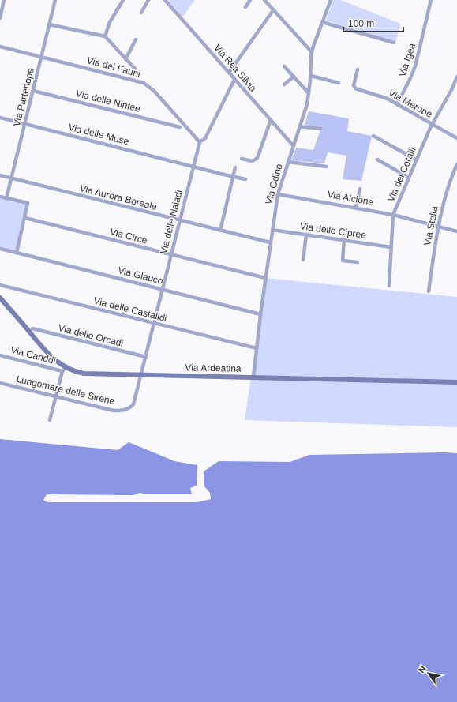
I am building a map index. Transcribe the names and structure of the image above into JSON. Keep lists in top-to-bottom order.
{
  "streets": {
    "main road": ["Via Ardeatina"],
    "street": [
      "Via Igea",
      "Via dei Fauni",
      "Via Rea Silvia",
      "Via Partenope",
      "Via delle Ninfee",
      "Via Merope",
      "Via delle Muse",
      "Via dei Coralli",
      "Via Odino",
      "Via Aurora Boreale",
      "Via Alcione",
      "Via delle Naiadi",
      "Via Stella",
      "Via delle Cipree",
      "Via Circe",
      "Via Glauco",
      "Via delle Castalidi",
      "Via delle Orcadi",
      "Via Cariddi",
      "Lungomare delle Sirene"
    ]
  },
  "crossings": [
    ["Via Igea", "Via Merope"],
    ["Via dei Fauni", "Via Partenope"],
    ["Via dei Fauni", "Via delle Naiadi"],
    ["Via Rea Silvia", "Via Odino"],
    ["Via Rea Silvia", "Via delle Naiadi"],
    ["Via Partenope", "Via delle Ninfee"],
    ["Via Partenope", "Via delle Muse"],
    ["Via Partenope", "Via Aurora Boreale"],
    ["Via Merope", "Via dei Coralli"],
    ["Via delle Muse", "Via delle Naiadi"],
    ["Via dei Coralli", "Via Alcione"],
    ["Via dei Coralli", "Via delle Cipree"],
    ["Via Odino", "Via Aurora Boreale"],
    ["Via Odino", "Via Alcione"],
    ["Via Odino", "Via delle Cipree"],
    ["Via Odino", "Via Circe"],
    ["Via Odino", "Via Glauco"],
    ["Via Odino", "Via delle Castalidi"],
    ["Via Odino", "Via Ardeatina"],
    ["Via Aurora Boreale", "Via delle Naiadi"],
    ["Via Alcione", "Via Stella"],
    ["Via delle Naiadi", "Via Circe"],
    ["Via delle Naiadi", "Via Glauco"],
    ["Via delle Naiadi", "Via delle Castalidi"],
    ["Via delle Naiadi", "Via delle Orcadi"],
    ["Via delle Naiadi", "Via Ardeatina"],
    ["Via delle Naiadi", "Lungomare delle Sirene"],
    ["Via Cariddi", "Via Ardeatina"],
    ["Via Ardeatina", "Lungomare delle Sirene"]
  ],
  "scale_bar": "100 m",
  "north": "top left"
}
